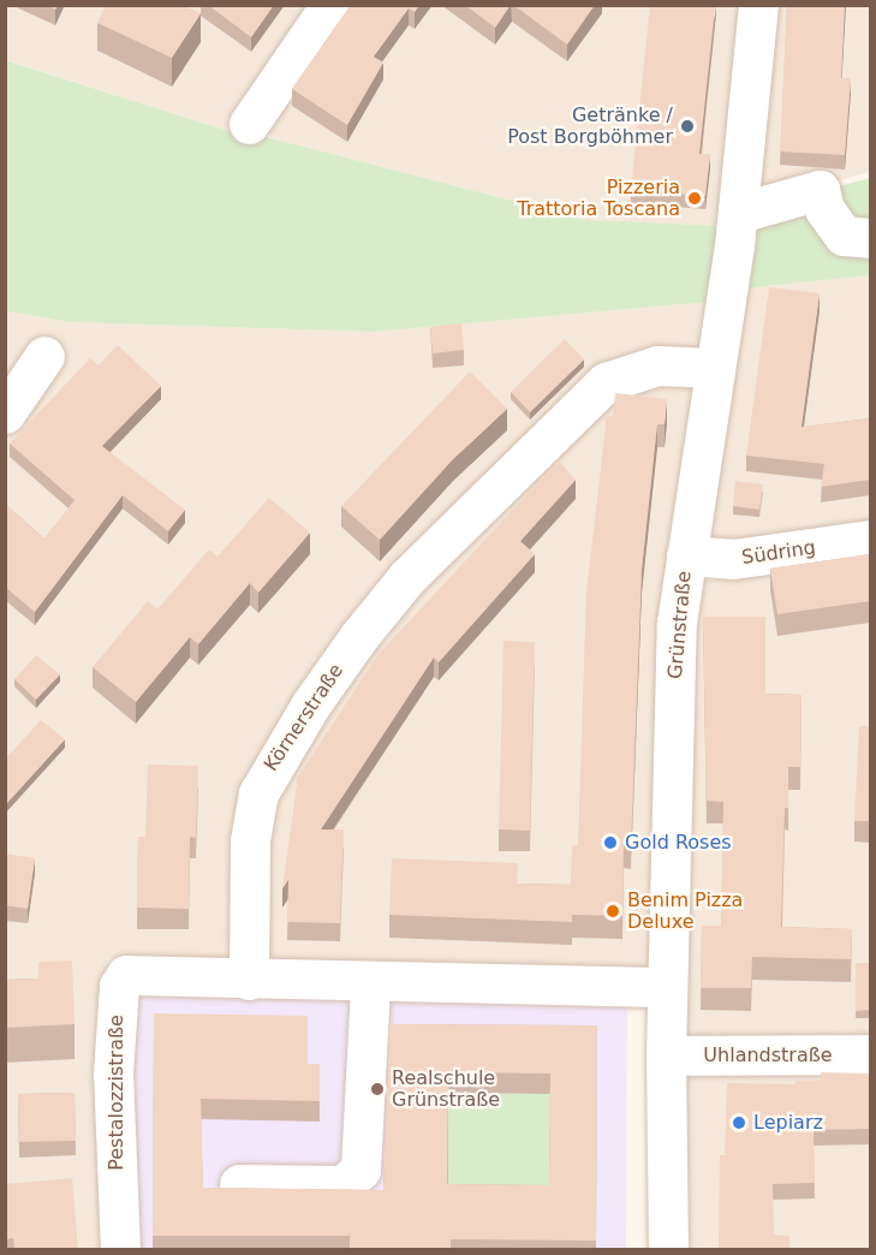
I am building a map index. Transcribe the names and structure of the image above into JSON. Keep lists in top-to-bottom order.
{
  "streets": {
    "street": [
      "Südring",
      "Grünstraße",
      "Körnerstraße",
      "Uhlandstraße",
      "Pestalozzistraße"
    ]
  },
  "crossings": [
    ["Südring", "Grünstraße"],
    ["Grünstraße", "Körnerstraße"],
    ["Grünstraße", "Uhlandstraße"],
    ["Körnerstraße", "Pestalozzistraße"]
  ],
  "places": [
    "Getränke / Post Borgböhmer",
    "Pizzeria Trattoria Toscana",
    "Gold Roses",
    "Benim Pizza Deluxe",
    "Realschule Grünstraße",
    "Lepiarz"
  ]
}
